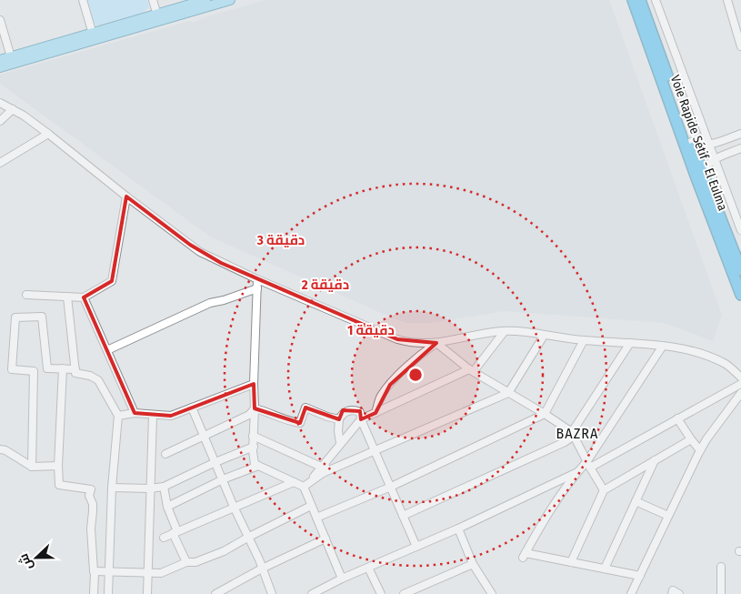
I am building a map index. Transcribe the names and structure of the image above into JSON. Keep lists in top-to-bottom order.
{
  "streets": {
    "highway": ["Voie Rapide Sétif - El Eulma"]
  },
  "districts": ["BAZRA"],
  "north": "left",
  "rings": ["3 دقيقة", "2 دقيقة", "1 دقيقة"]
}
